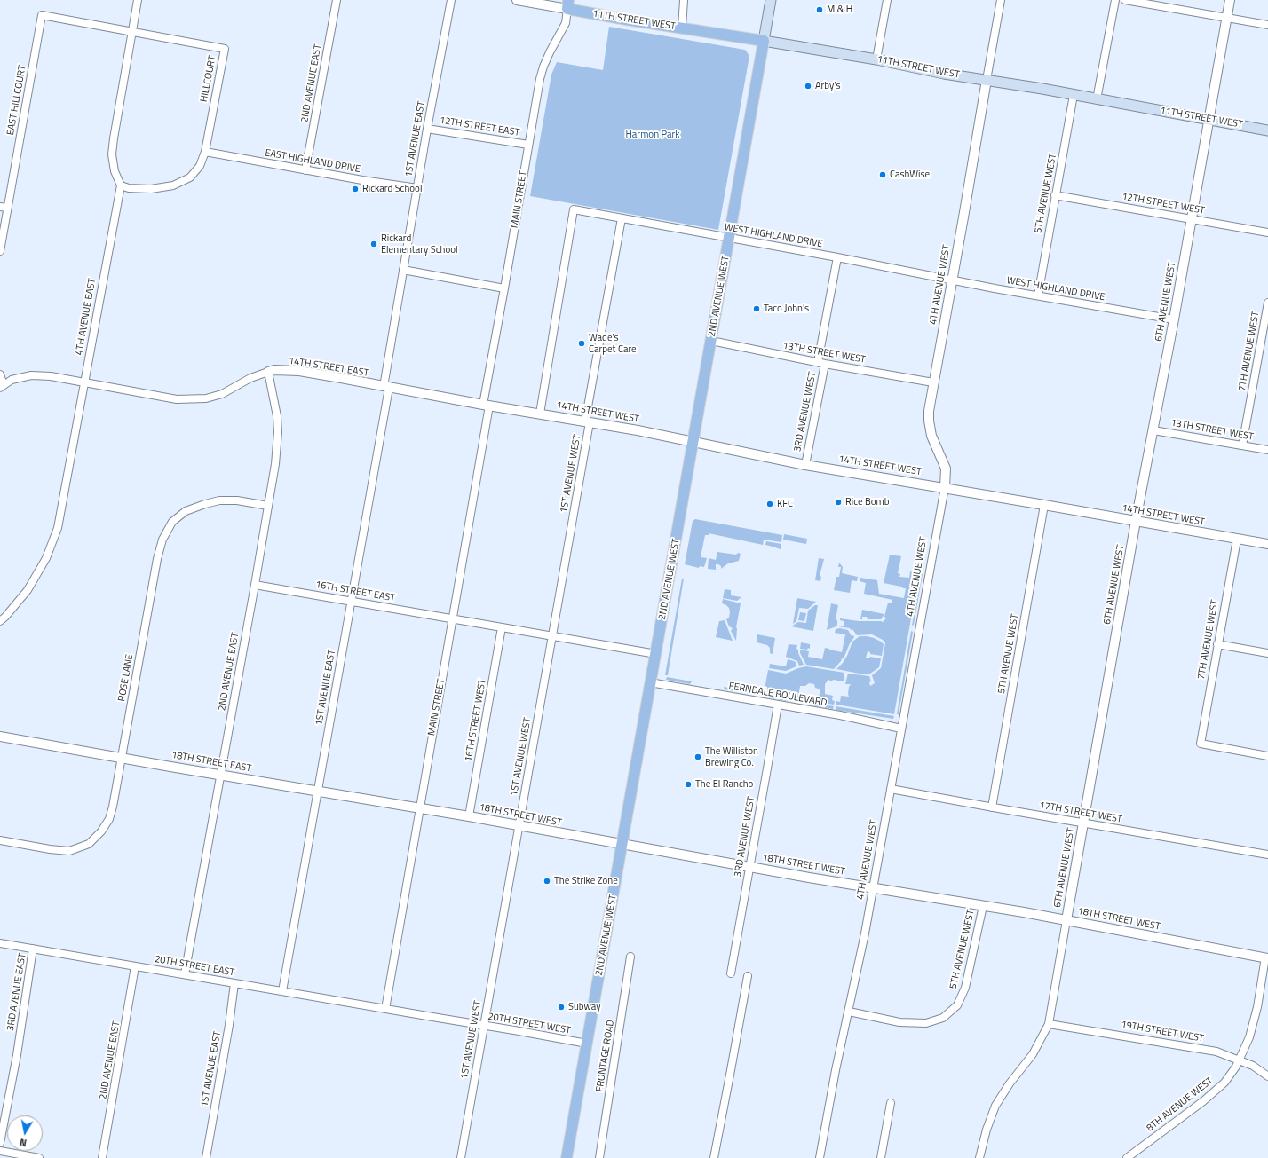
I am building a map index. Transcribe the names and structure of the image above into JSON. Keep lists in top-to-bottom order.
{
  "streets": {
    "main road": ["11TH STREET WEST", "2ND AVENUE WEST"],
    "street": [
      "HILLCOURT",
      "2ND AVENUE EAST",
      "EAST HILLCOURT",
      "12TH STREET EAST",
      "1ST AVENUE EAST",
      "EAST HIGHLAND DRIVE",
      "5TH AVENUE WEST",
      "MAIN STREET",
      "12TH STREET WEST",
      "WEST HIGHLAND DRIVE",
      "4TH AVENUE WEST",
      "6TH AVENUE WEST",
      "4TH AVENUE EAST",
      "7TH AVENUE WEST",
      "13TH STREET WEST",
      "14TH STREET EAST",
      "3RD AVENUE WEST",
      "14TH STREET WEST",
      "1ST AVENUE WEST",
      "16TH STREET EAST",
      "ROSE LANE",
      "FERNDALE BOULEVARD",
      "16TH STREET WEST",
      "18TH STREET EAST",
      "17TH STREET WEST",
      "18TH STREET WEST",
      "20TH STREET EAST",
      "3RD AVENUE EAST",
      "20TH STREET WEST",
      "19TH STREET WEST",
      "FRONTAGE ROAD",
      "8TH AVENUE WEST"
    ]
  },
  "crossings": [
    ["11TH STREET WEST", "5TH AVENUE WEST"],
    ["11TH STREET WEST", "MAIN STREET"],
    ["11TH STREET WEST", "4TH AVENUE WEST"],
    ["11TH STREET WEST", "2ND AVENUE WEST"],
    ["11TH STREET WEST", "6TH AVENUE WEST"],
    ["HILLCOURT", "EAST HILLCOURT"],
    ["HILLCOURT", "EAST HIGHLAND DRIVE"],
    ["HILLCOURT", "4TH AVENUE EAST"],
    ["2ND AVENUE EAST", "EAST HIGHLAND DRIVE"],
    ["2ND AVENUE EAST", "14TH STREET EAST"],
    ["2ND AVENUE EAST", "16TH STREET EAST"],
    ["2ND AVENUE EAST", "ROSE LANE"],
    ["2ND AVENUE EAST", "18TH STREET EAST"],
    ["2ND AVENUE EAST", "20TH STREET EAST"],
    ["12TH STREET EAST", "1ST AVENUE EAST"],
    ["12TH STREET EAST", "MAIN STREET"],
    ["1ST AVENUE EAST", "EAST HIGHLAND DRIVE"],
    ["1ST AVENUE EAST", "14TH STREET EAST"],
    ["1ST AVENUE EAST", "16TH STREET EAST"],
    ["1ST AVENUE EAST", "18TH STREET EAST"],
    ["1ST AVENUE EAST", "20TH STREET EAST"],
    ["5TH AVENUE WEST", "12TH STREET WEST"],
    ["5TH AVENUE WEST", "WEST HIGHLAND DRIVE"],
    ["5TH AVENUE WEST", "4TH AVENUE WEST"],
    ["5TH AVENUE WEST", "14TH STREET WEST"],
    ["5TH AVENUE WEST", "17TH STREET WEST"],
    ["5TH AVENUE WEST", "18TH STREET WEST"],
    ["MAIN STREET", "14TH STREET EAST"],
    ["MAIN STREET", "14TH STREET WEST"],
    ["MAIN STREET", "16TH STREET EAST"],
    ["MAIN STREET", "18TH STREET EAST"],
    ["MAIN STREET", "18TH STREET WEST"],
    ["MAIN STREET", "20TH STREET EAST"],
    ["MAIN STREET", "20TH STREET WEST"],
    ["12TH STREET WEST", "6TH AVENUE WEST"],
    ["WEST HIGHLAND DRIVE", "4TH AVENUE WEST"],
    ["WEST HIGHLAND DRIVE", "2ND AVENUE WEST"],
    ["WEST HIGHLAND DRIVE", "6TH AVENUE WEST"],
    ["WEST HIGHLAND DRIVE", "3RD AVENUE WEST"],
    ["WEST HIGHLAND DRIVE", "14TH STREET WEST"],
    ["WEST HIGHLAND DRIVE", "1ST AVENUE WEST"],
    ["4TH AVENUE WEST", "13TH STREET WEST"],
    ["4TH AVENUE WEST", "14TH STREET WEST"],
    ["4TH AVENUE WEST", "FERNDALE BOULEVARD"],
    ["4TH AVENUE WEST", "17TH STREET WEST"],
    ["4TH AVENUE WEST", "18TH STREET WEST"],
    ["2ND AVENUE WEST", "13TH STREET WEST"],
    ["2ND AVENUE WEST", "14TH STREET WEST"],
    ["2ND AVENUE WEST", "FERNDALE BOULEVARD"],
    ["2ND AVENUE WEST", "18TH STREET WEST"],
    ["2ND AVENUE WEST", "20TH STREET WEST"],
    ["6TH AVENUE WEST", "13TH STREET WEST"],
    ["6TH AVENUE WEST", "14TH STREET WEST"],
    ["6TH AVENUE WEST", "17TH STREET WEST"],
    ["6TH AVENUE WEST", "18TH STREET WEST"],
    ["6TH AVENUE WEST", "19TH STREET WEST"],
    ["4TH AVENUE EAST", "14TH STREET EAST"],
    ["7TH AVENUE WEST", "13TH STREET WEST"],
    ["7TH AVENUE WEST", "14TH STREET WEST"],
    ["13TH STREET WEST", "3RD AVENUE WEST"],
    ["14TH STREET EAST", "14TH STREET WEST"],
    ["3RD AVENUE WEST", "14TH STREET WEST"],
    ["3RD AVENUE WEST", "FERNDALE BOULEVARD"],
    ["3RD AVENUE WEST", "18TH STREET WEST"],
    ["14TH STREET WEST", "1ST AVENUE WEST"],
    ["1ST AVENUE WEST", "18TH STREET WEST"],
    ["1ST AVENUE WEST", "20TH STREET WEST"],
    ["ROSE LANE", "18TH STREET EAST"],
    ["16TH STREET WEST", "18TH STREET WEST"],
    ["18TH STREET EAST", "18TH STREET WEST"],
    ["18TH STREET WEST", "8TH AVENUE WEST"],
    ["20TH STREET EAST", "3RD AVENUE EAST"],
    ["20TH STREET EAST", "20TH STREET WEST"],
    ["19TH STREET WEST", "8TH AVENUE WEST"]
  ],
  "parks": ["Harmon Park"],
  "places": [
    "M & H",
    "Arby's",
    "CashWise",
    "Rickard School",
    "Rickard Elementary School",
    "Taco John's",
    "Wade's Carpet Care",
    "Rice Bomb",
    "KFC",
    "The Williston Brewing Co.",
    "The El Rancho",
    "The Strike Zone",
    "Subway"
  ],
  "north": "bottom"
}
